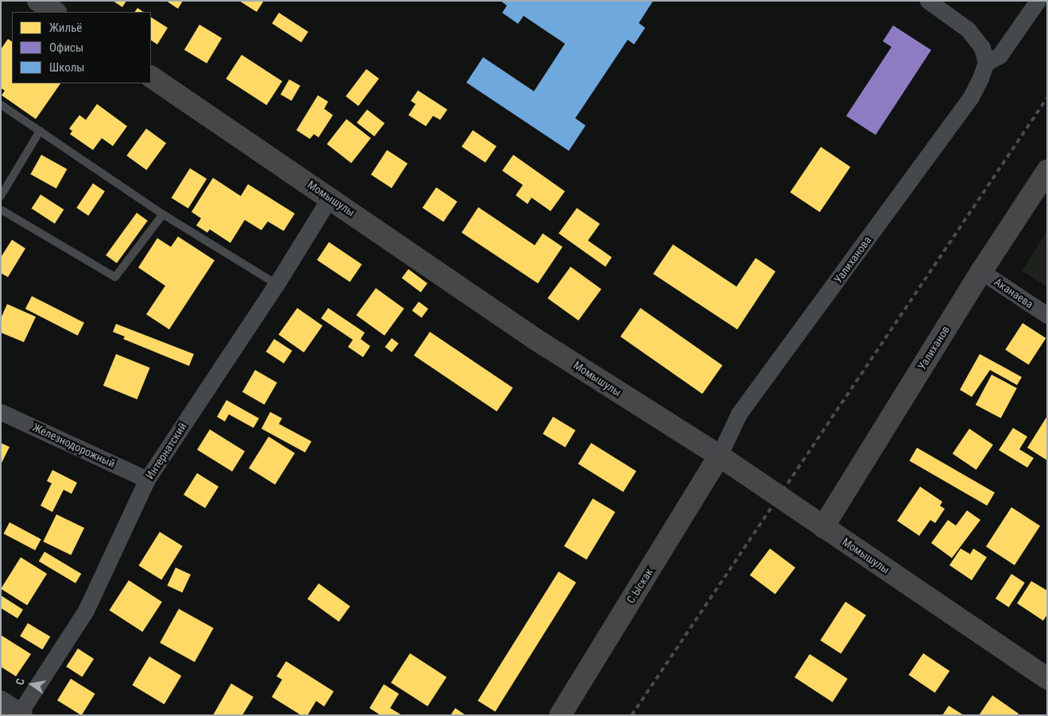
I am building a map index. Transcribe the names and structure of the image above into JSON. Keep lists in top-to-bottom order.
{
  "streets": {
    "main road": ["Момышулы", "Уалиханов", "С.Ыскак"],
    "street": [
      "Уалиханова",
      "Аканаева",
      "Железнодорожный",
      "Интернатский"
    ]
  },
  "crossings": [
    ["Момышулы", "Уалиханова"],
    ["Момышулы", "Уалиханов"],
    ["Момышулы", "Интернатский"],
    ["Момышулы", "С.Ыскак"],
    ["Уалиханова", "С.Ыскак"],
    ["Аканаева", "Уалиханов"],
    ["Железнодорожный", "Интернатский"]
  ],
  "legend": ["Жильё", "Офисы", "Школы"],
  "north": "left"
}
